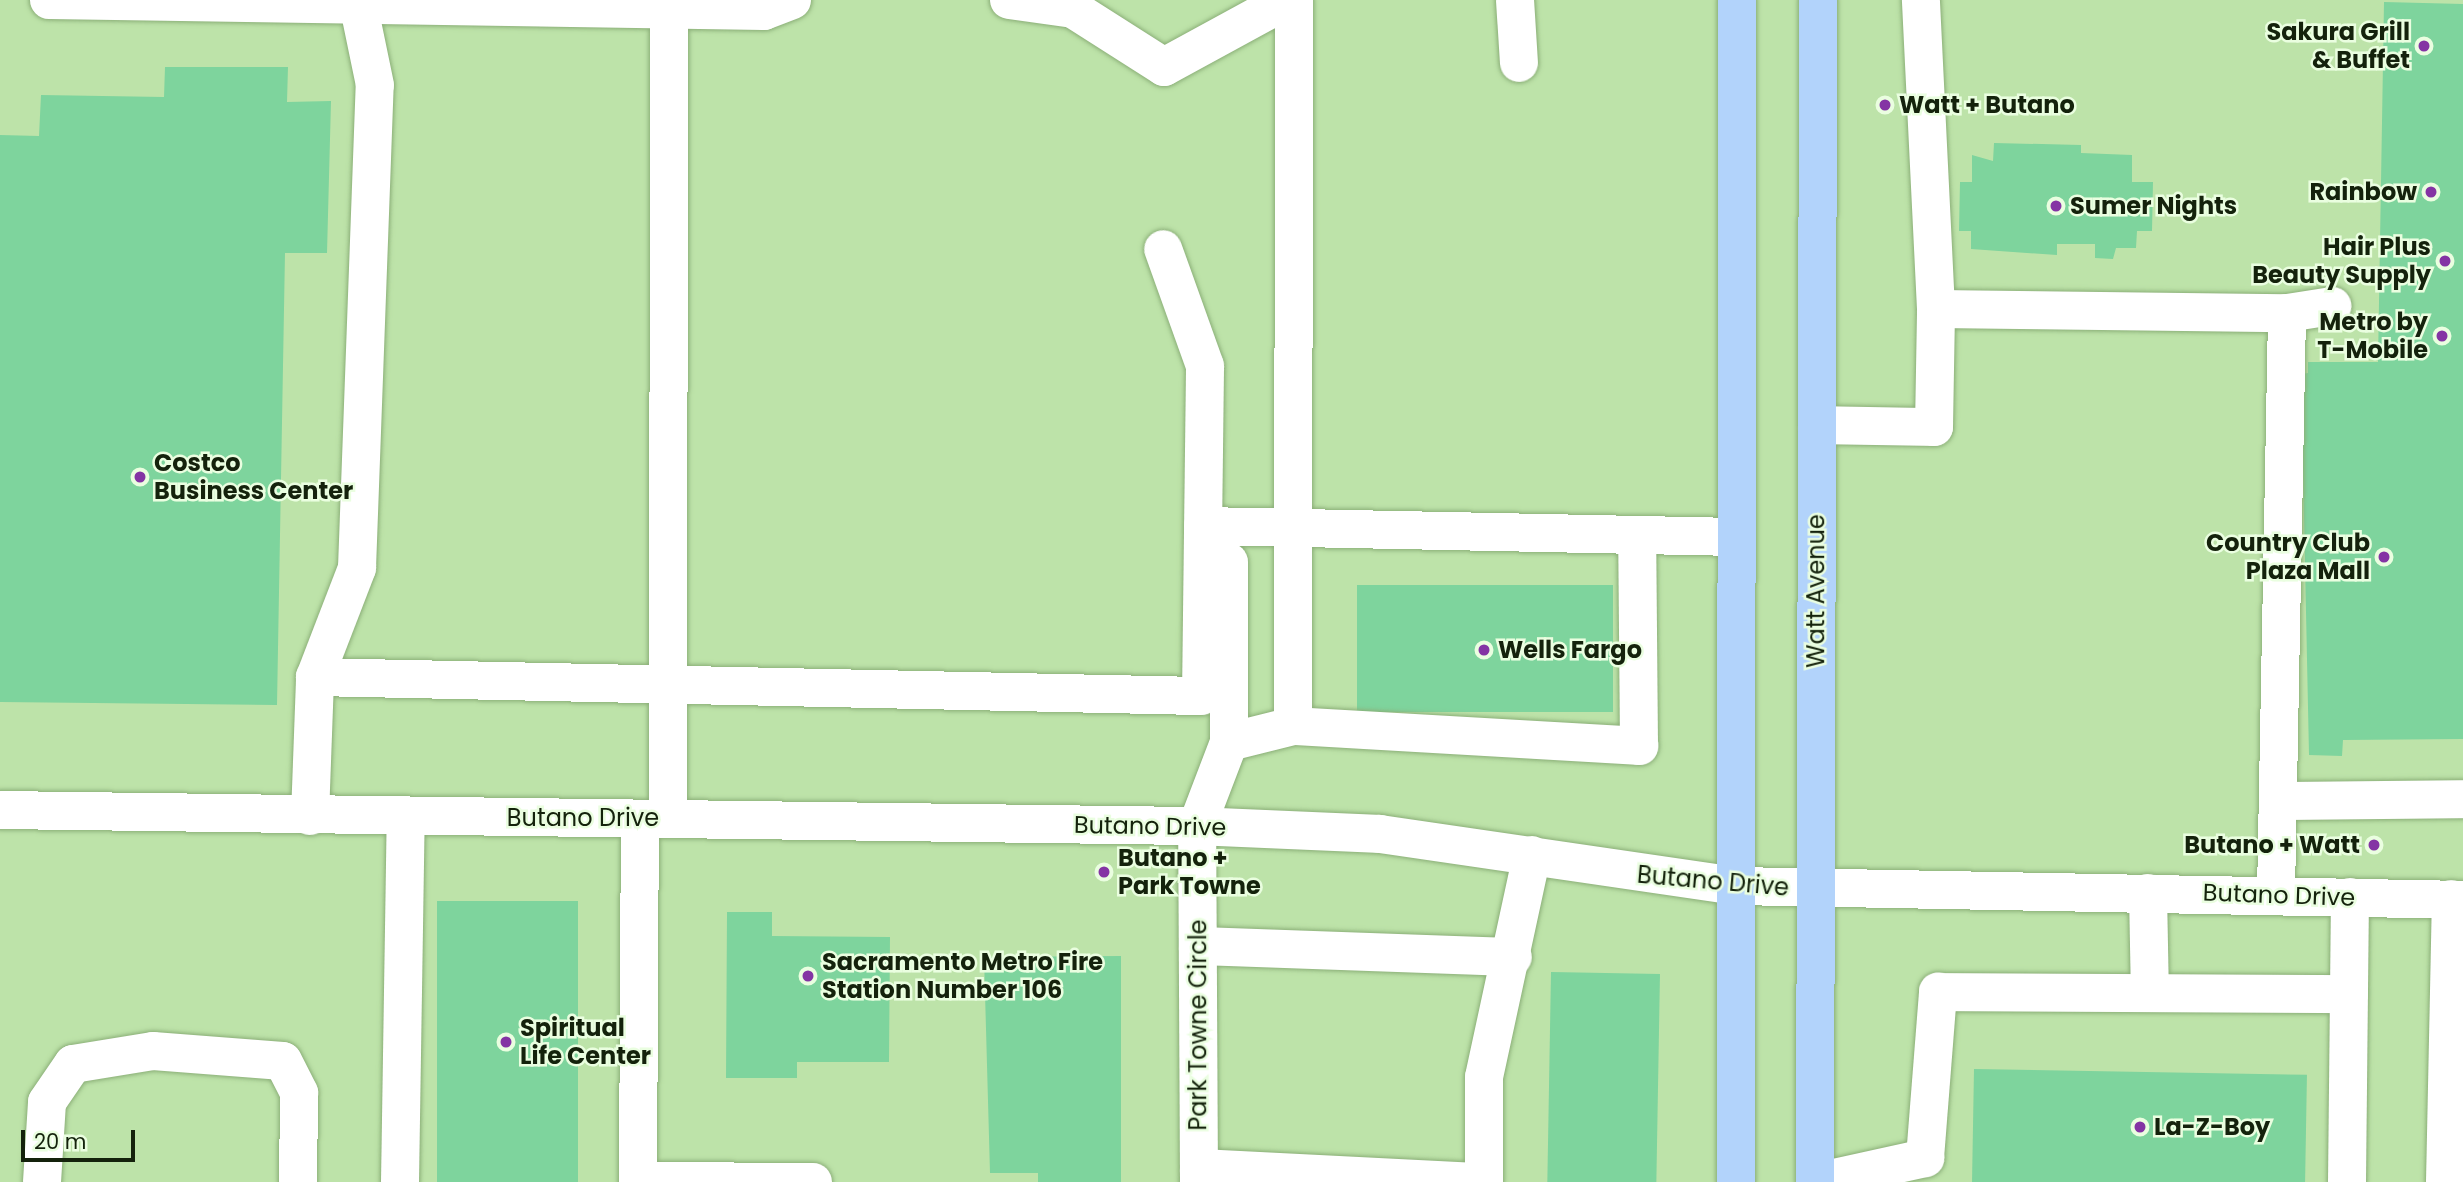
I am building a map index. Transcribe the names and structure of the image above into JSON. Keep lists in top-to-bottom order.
{
  "streets": {
    "main road": ["Watt Avenue"],
    "street": ["Butano Drive", "Park Towne Circle"]
  },
  "crossings": [
    ["Watt Avenue", "Butano Drive"],
    ["Butano Drive", "Park Towne Circle"]
  ],
  "places": [
    "Sakura Grill & Buffet",
    "Watt + Butano",
    "Rainbow",
    "Sumer Nights",
    "Hair Plus Beauty Supply",
    "Metro by T-Mobile",
    "Costco Business Center",
    "Country Club Plaza Mall",
    "Wells Fargo",
    "Butano + Watt",
    "Butano + Park Towne",
    "Sacramento Metro Fire Station Number 106",
    "Spiritual Life Center",
    "La-Z-Boy"
  ],
  "scale_bar": "20 m"
}
